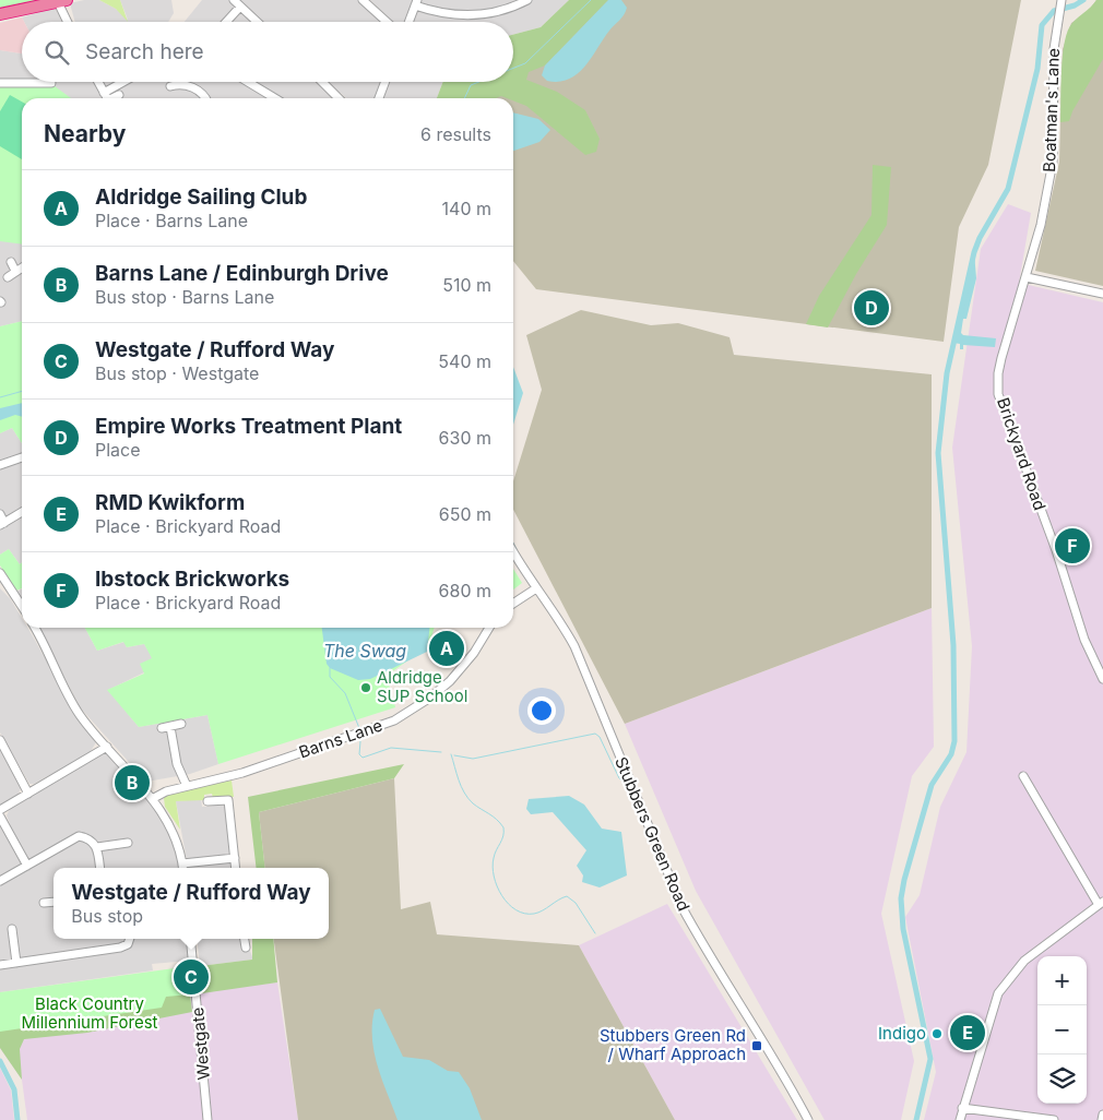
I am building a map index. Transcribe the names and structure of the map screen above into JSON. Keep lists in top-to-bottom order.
{
  "streets": {
    "street": [
      "Boatman's Lane",
      "Brickyard Road",
      "Barns Lane",
      "Stubbers Green Road",
      "Westgate"
    ]
  },
  "crossings": [
    ["Boatman's Lane", "Brickyard Road"]
  ],
  "water": ["The Swag"],
  "parks": ["Black Country Millennium Forest"],
  "places": {
    "other": ["Aldridge SUP School", "Indigo"],
    "transit": ["Stubbers Green Rd / Wharf Approach"]
  },
  "page": {
    "search": "Search here",
    "heading": ["Nearby", "6 results"],
    "list": [
      {
        "mark": "A",
        "name": "Aldridge Sailing Club",
        "note": "Place · Barns Lane",
        "value": "140 m"
      },
      {
        "mark": "B",
        "name": "Barns Lane / Edinburgh Drive",
        "note": "Bus stop · Barns Lane",
        "value": "510 m"
      },
      {
        "mark": "C",
        "name": "Westgate / Rufford Way",
        "note": "Bus stop · Westgate",
        "value": "540 m"
      },
      {
        "mark": "D",
        "name": "Empire Works Treatment Plant",
        "note": "Place",
        "value": "630 m"
      },
      {
        "mark": "E",
        "name": "RMD Kwikform",
        "note": "Place · Brickyard Road",
        "value": "650 m"
      },
      {
        "mark": "F",
        "name": "Ibstock Brickworks",
        "note": "Place · Brickyard Road",
        "value": "680 m"
      }
    ],
    "pins": [
      "D",
      "F",
      "A",
      "B",
      "C",
      "E"
    ],
    "popup": ["Westgate / Rufford Way", "Bus stop"],
    "map_buttons": ["+", "−"]
  }
}
